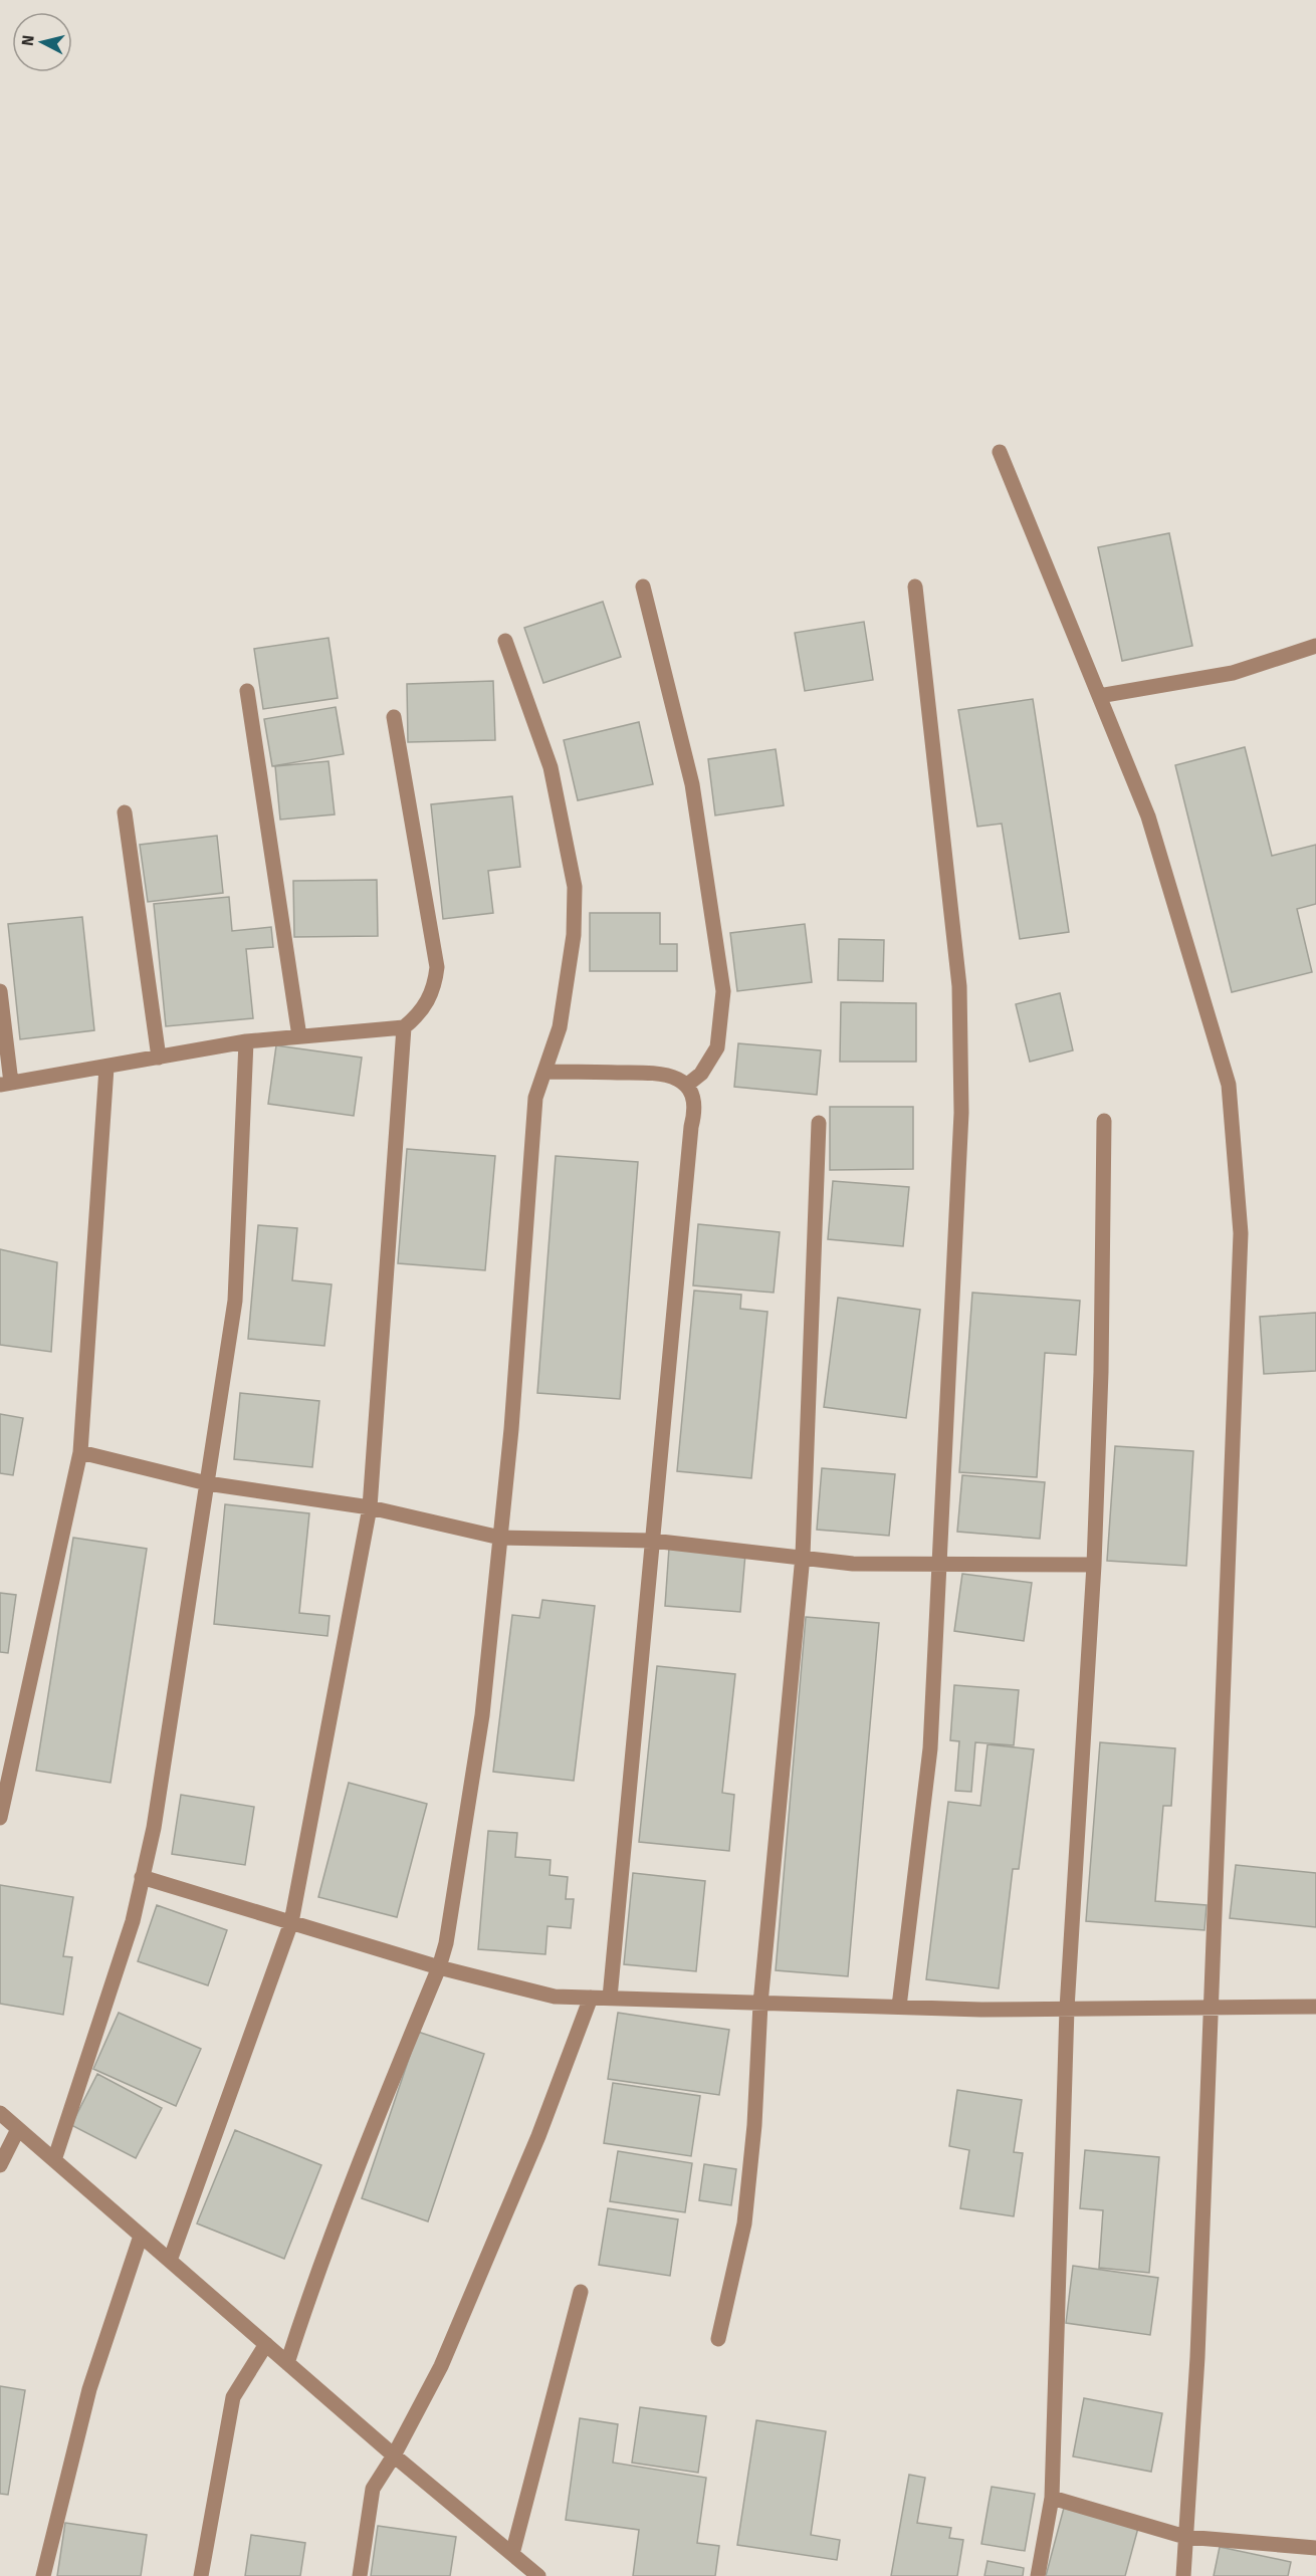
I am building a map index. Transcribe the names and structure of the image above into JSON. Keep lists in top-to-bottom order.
{
  "north": "left"
}
